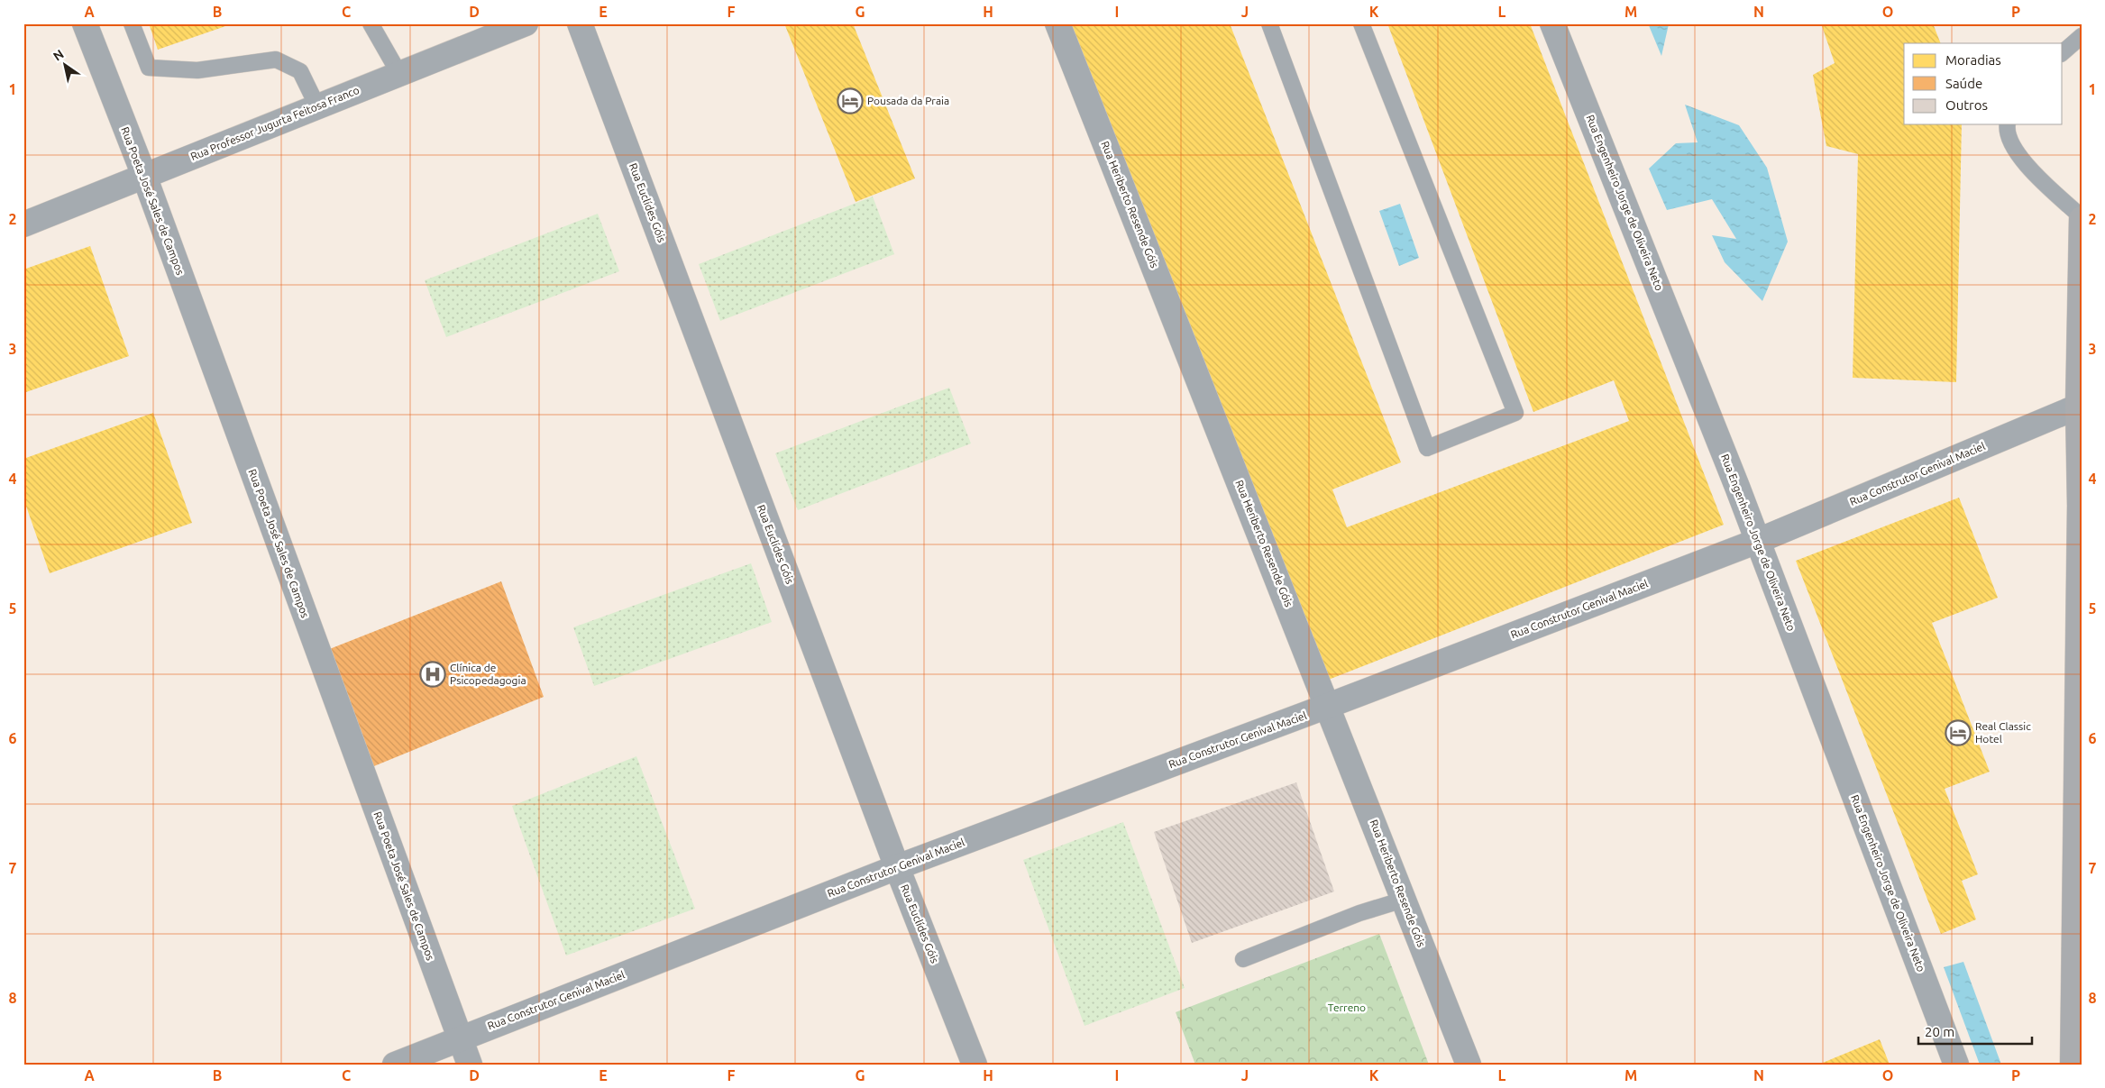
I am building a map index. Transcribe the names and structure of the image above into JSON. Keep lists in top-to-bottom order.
{
  "streets": {
    "street": [
      "Rua Professor Jugurta Feitosa Franco",
      "Rua Poeta José Sales de Campos",
      "Rua Euclídes Góis",
      "Rua Engenheiro Jorge de Oliveira Neto",
      "Rua Heriberto Resende Góis",
      "Rua Construtor Genival Maciel"
    ]
  },
  "crossings": [
    ["Rua Professor Jugurta Feitosa Franco", "Rua Poeta José Sales de Campos"],
    ["Rua Poeta José Sales de Campos", "Rua Construtor Genival Maciel"],
    ["Rua Euclídes Góis", "Rua Construtor Genival Maciel"],
    ["Rua Engenheiro Jorge de Oliveira Neto", "Rua Construtor Genival Maciel"],
    ["Rua Heriberto Resende Góis", "Rua Construtor Genival Maciel"]
  ],
  "parks": ["Terreno"],
  "places": {
    "hotel": ["Pousada da Praia", "Real Classic Hotel"],
    "hospital": ["Clínica de Psicopedagogia"]
  },
  "legend": ["Moradias", "Saúde", "Outros"],
  "scale_bar": "20 m",
  "north": "top left",
  "grid": {
    "columns": [
      "A",
      "B",
      "C",
      "D",
      "E",
      "F",
      "G",
      "H",
      "I",
      "J",
      "K",
      "L",
      "M",
      "N",
      "O",
      "P"
    ],
    "rows": [
      "1",
      "2",
      "3",
      "4",
      "5",
      "6",
      "7",
      "8"
    ]
  }
}
